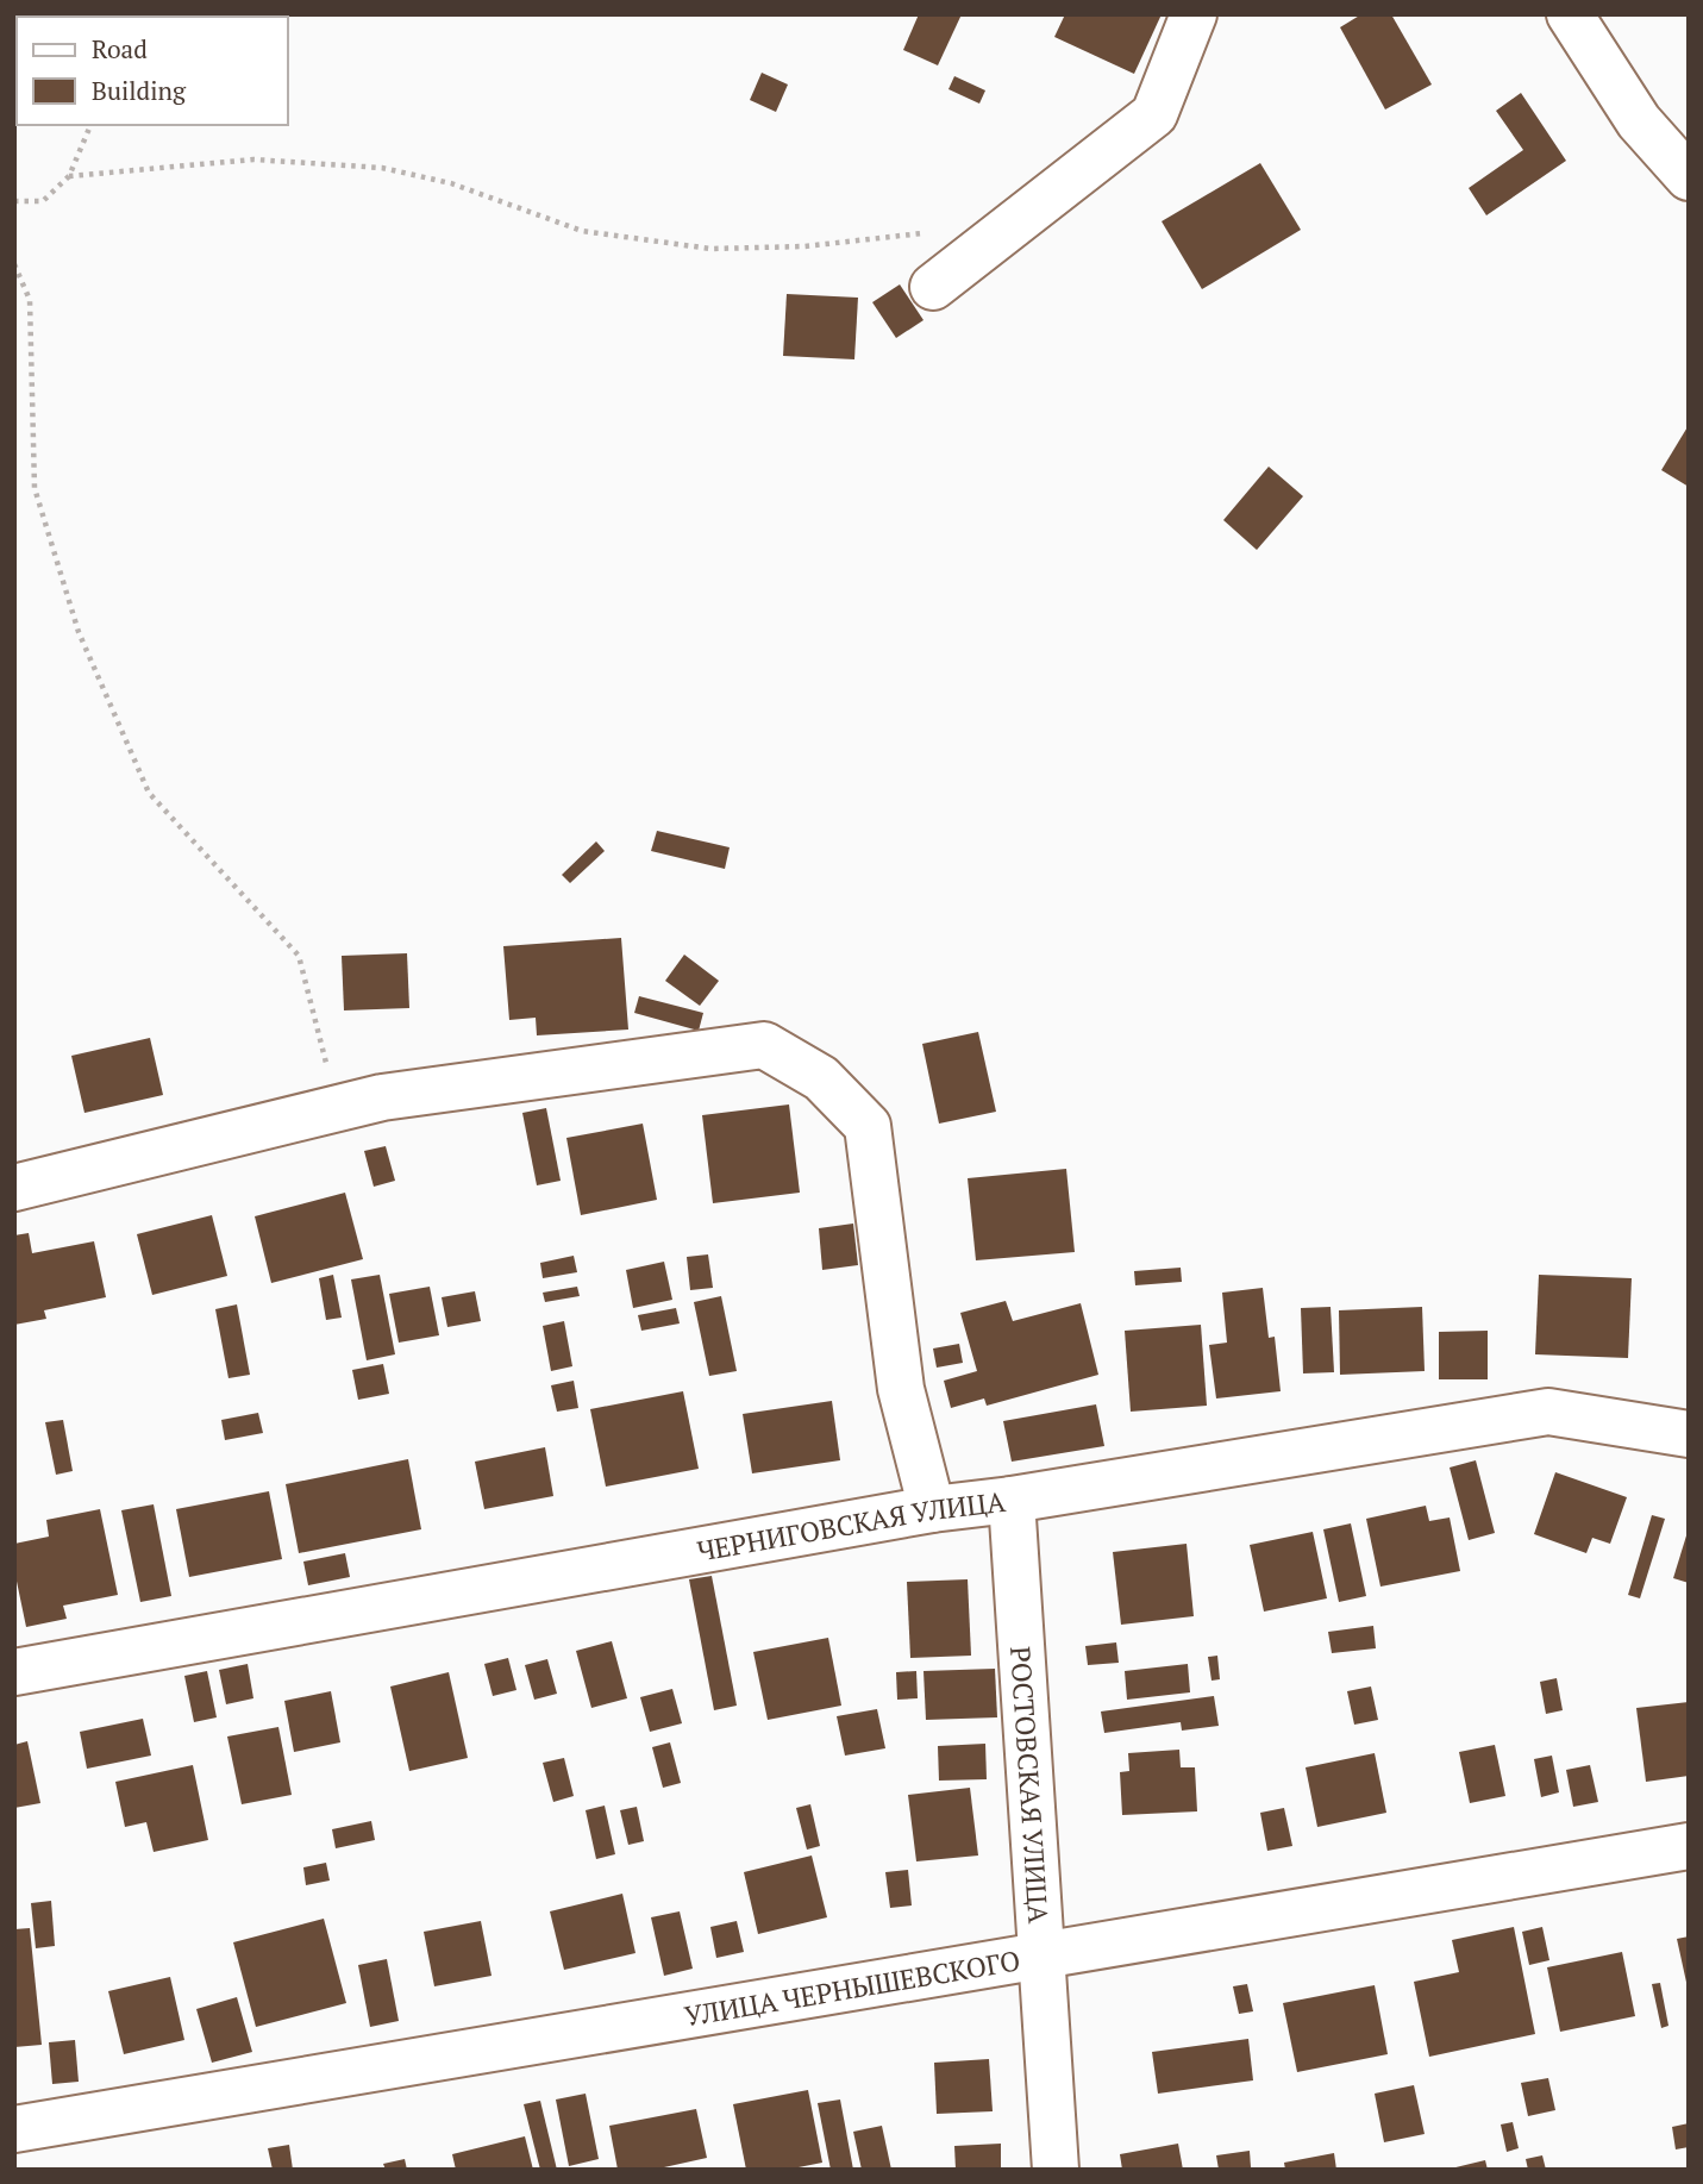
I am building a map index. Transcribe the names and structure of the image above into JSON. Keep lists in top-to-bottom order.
{
  "streets": {
    "street": ["ЧЕРНИГОВСКАЯ УЛИЦА", "РОСТОВСКАЯ УЛИЦА", "УЛИЦА ЧЕРНЫШЕВСКОГО"]
  },
  "crossings": [
    ["ЧЕРНИГОВСКАЯ УЛИЦА", "РОСТОВСКАЯ УЛИЦА"],
    ["РОСТОВСКАЯ УЛИЦА", "УЛИЦА ЧЕРНЫШЕВСКОГО"]
  ],
  "legend": ["Road", "Building"]
}
